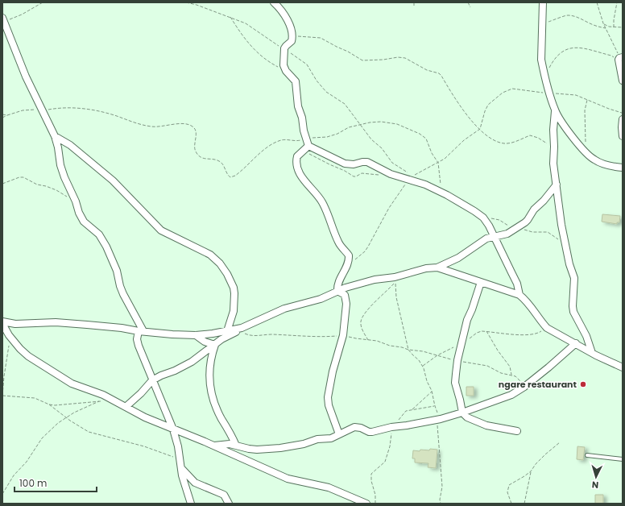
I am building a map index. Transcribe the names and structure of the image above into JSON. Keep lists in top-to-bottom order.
{
  "places": ["ngare restaurant"],
  "scale_bar": "100 m",
  "north": "bottom"
}
